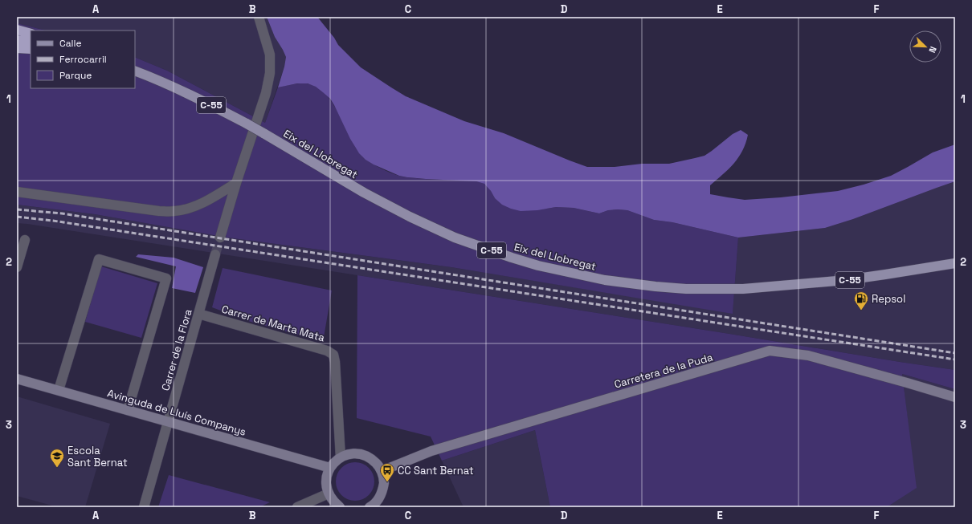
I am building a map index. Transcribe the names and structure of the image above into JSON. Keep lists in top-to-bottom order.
{
  "streets": {
    "main road": ["C-55", "Eix del Llobregat"],
    "street": [
      "Carrer de Marta Mata",
      "Carrer de la Flora",
      "Carretera de la Puda",
      "Avinguda de Lluís Companys"
    ]
  },
  "crossings": [
    ["Carrer de Marta Mata", "Carrer de la Flora"],
    ["Carrer de la Flora", "Avinguda de Lluís Companys"]
  ],
  "places": {
    "fuel station": ["Repsol"],
    "school or university": ["Escola Sant Bernat"],
    "bus stop": ["CC Sant Bernat"]
  },
  "legend": ["Calle", "Ferrocarril", "Parque"],
  "north": "bottom right",
  "grid": {
    "columns": [
      "A",
      "B",
      "C",
      "D",
      "E",
      "F"
    ],
    "rows": ["1", "2", "3"]
  }
}
